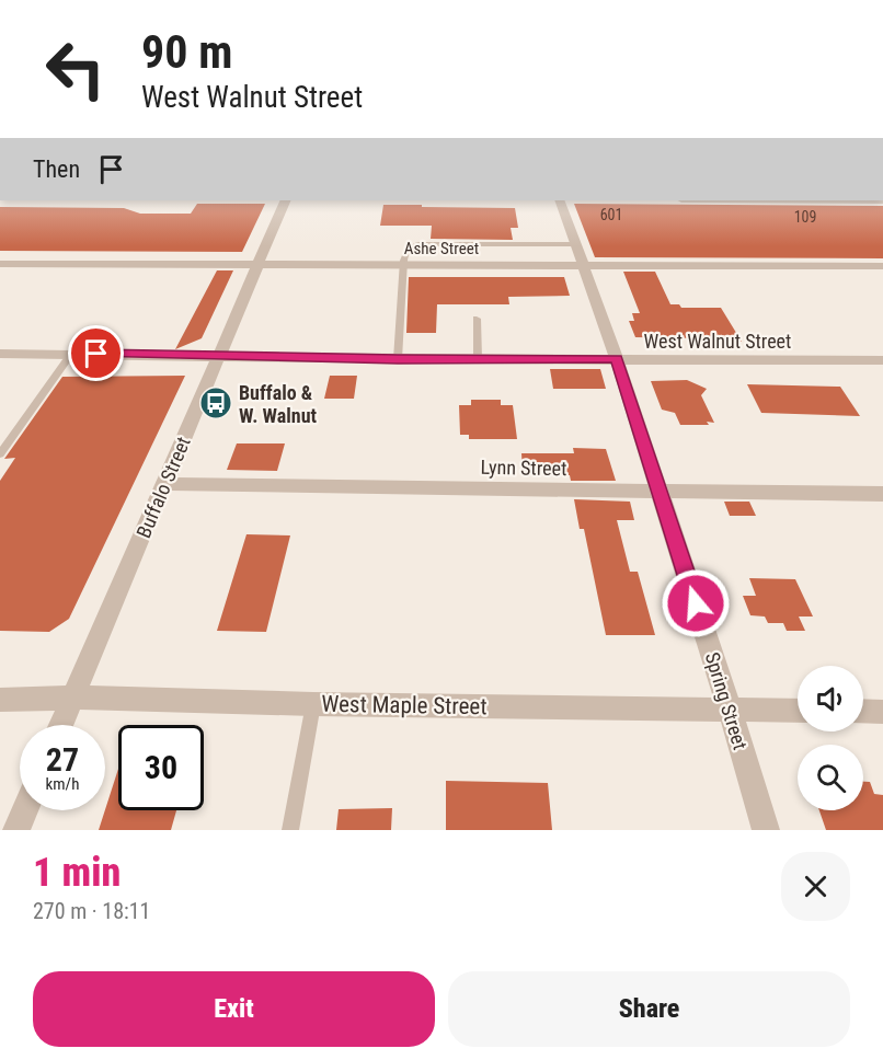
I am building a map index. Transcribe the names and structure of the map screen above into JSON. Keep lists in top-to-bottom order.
{
  "streets": {
    "street": [
      "Ashe Street",
      "West Walnut Street",
      "Lynn Street",
      "Buffalo Street",
      "Spring Street",
      "West Maple Street"
    ]
  },
  "crossings": [
    ["Ashe Street", "Buffalo Street"],
    ["Ashe Street", "Spring Street"],
    ["West Walnut Street", "Buffalo Street"],
    ["West Walnut Street", "Spring Street"],
    ["Lynn Street", "Buffalo Street"],
    ["Lynn Street", "Spring Street"],
    ["Buffalo Street", "West Maple Street"],
    ["Spring Street", "West Maple Street"]
  ],
  "places": {
    "bus stop": ["Buffalo & W. Walnut"]
  },
  "house_numbers": ["601", "109"],
  "page": {
    "turn": ["90 m", "West Walnut Street"],
    "then": "Then",
    "speed": "27 km/h",
    "limit": "30",
    "heading": ["1 min", "270 m · 18:11"],
    "buttons": ["Exit", "Share"]
  }
}
